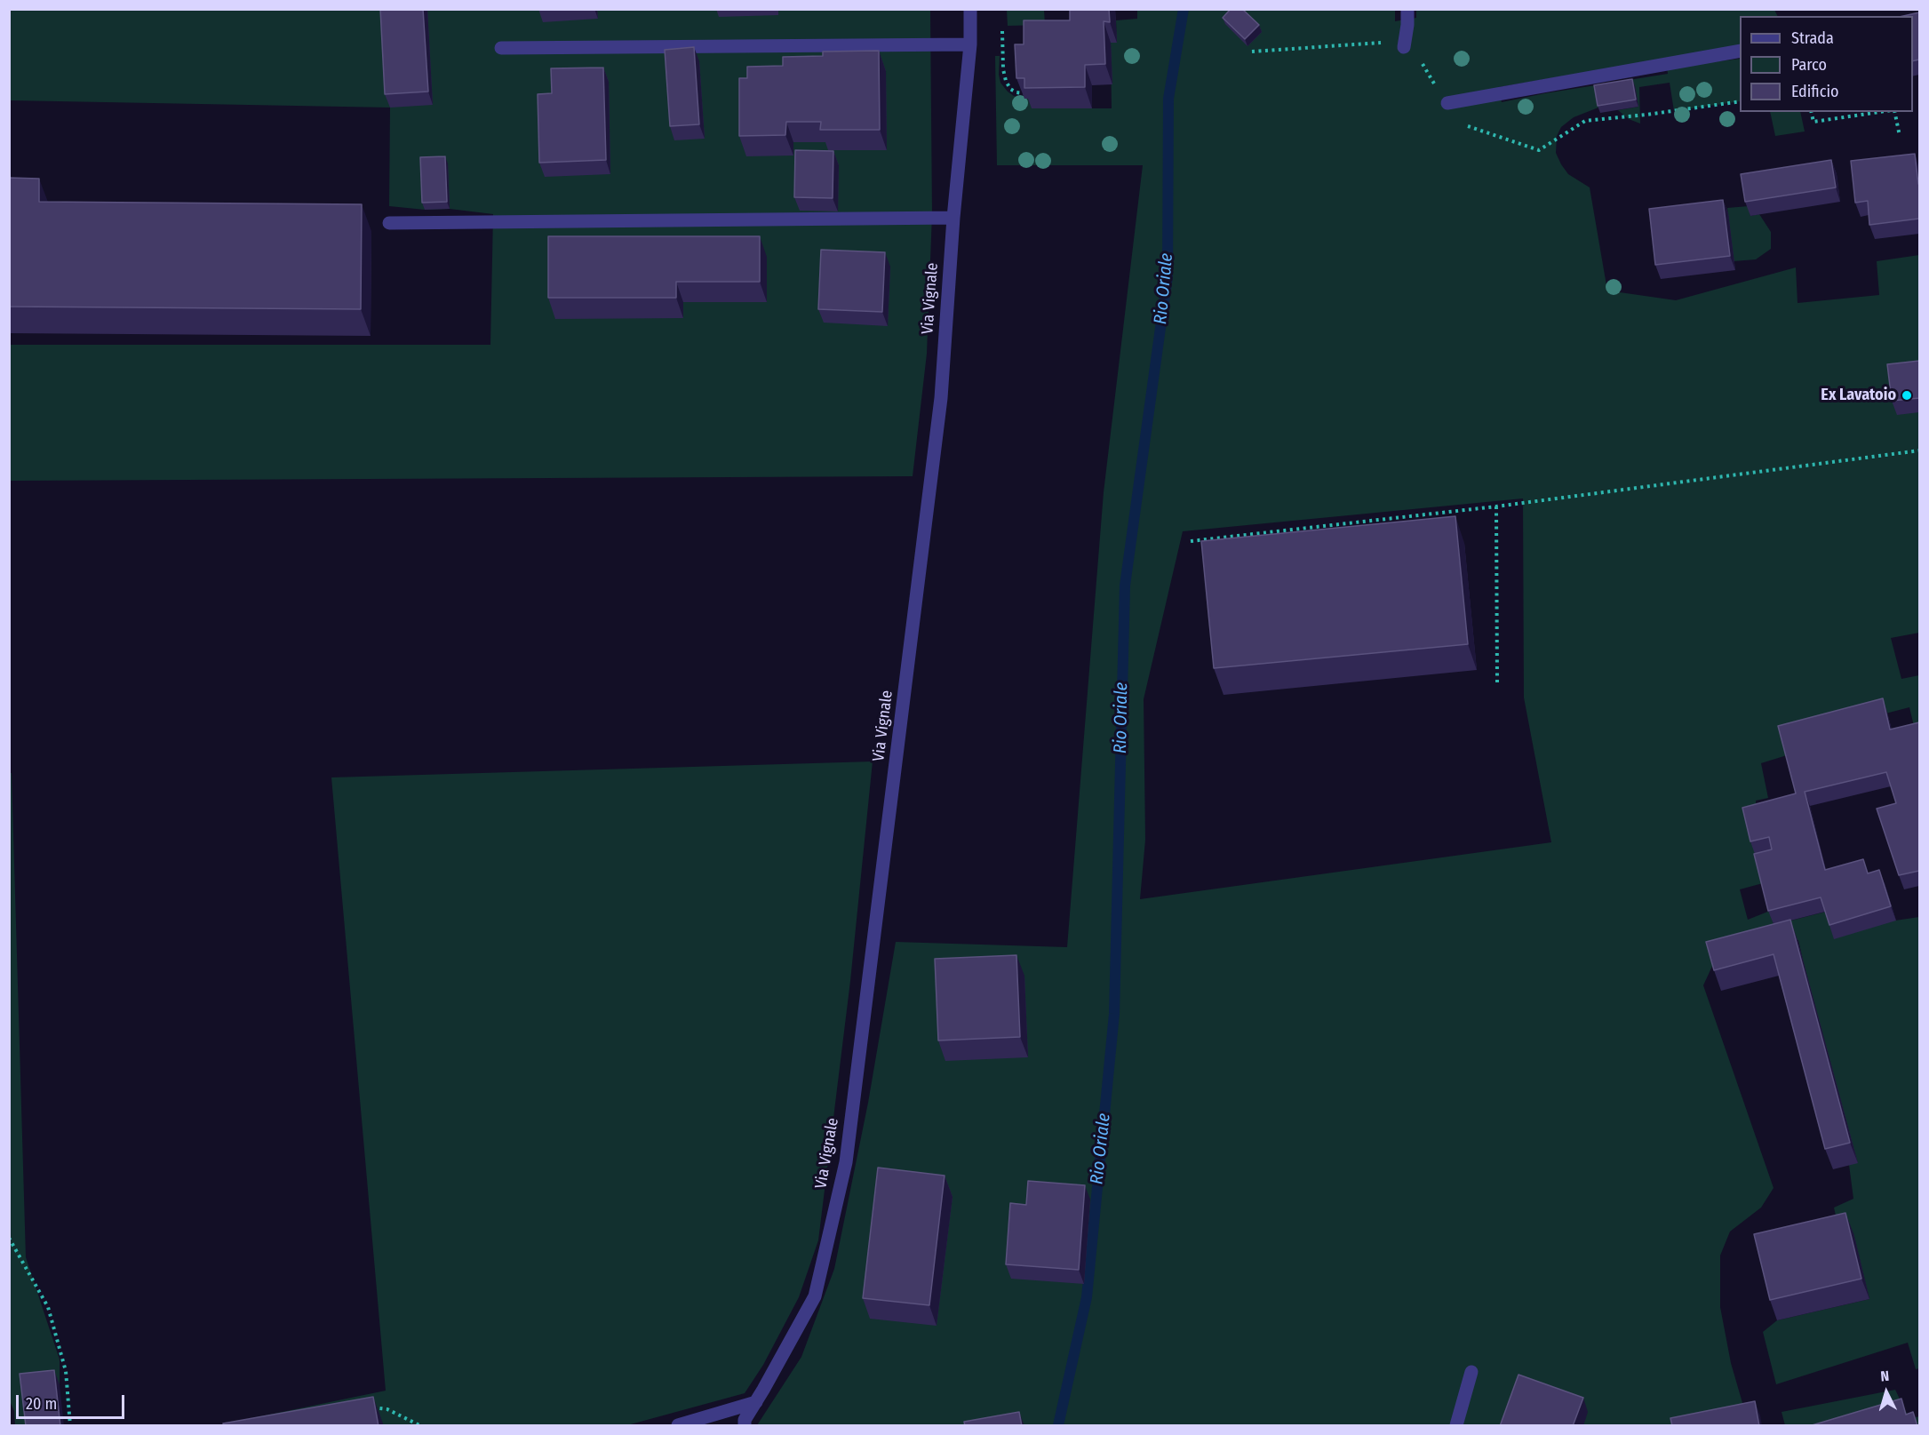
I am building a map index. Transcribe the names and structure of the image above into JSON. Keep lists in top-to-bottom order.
{
  "streets": {
    "street": ["Via Vignale"]
  },
  "water": ["Rio Oriale"],
  "places": ["Ex Lavatoio"],
  "legend": ["Strada", "Parco", "Edificio"],
  "scale_bar": "20 m",
  "north": "top"
}
